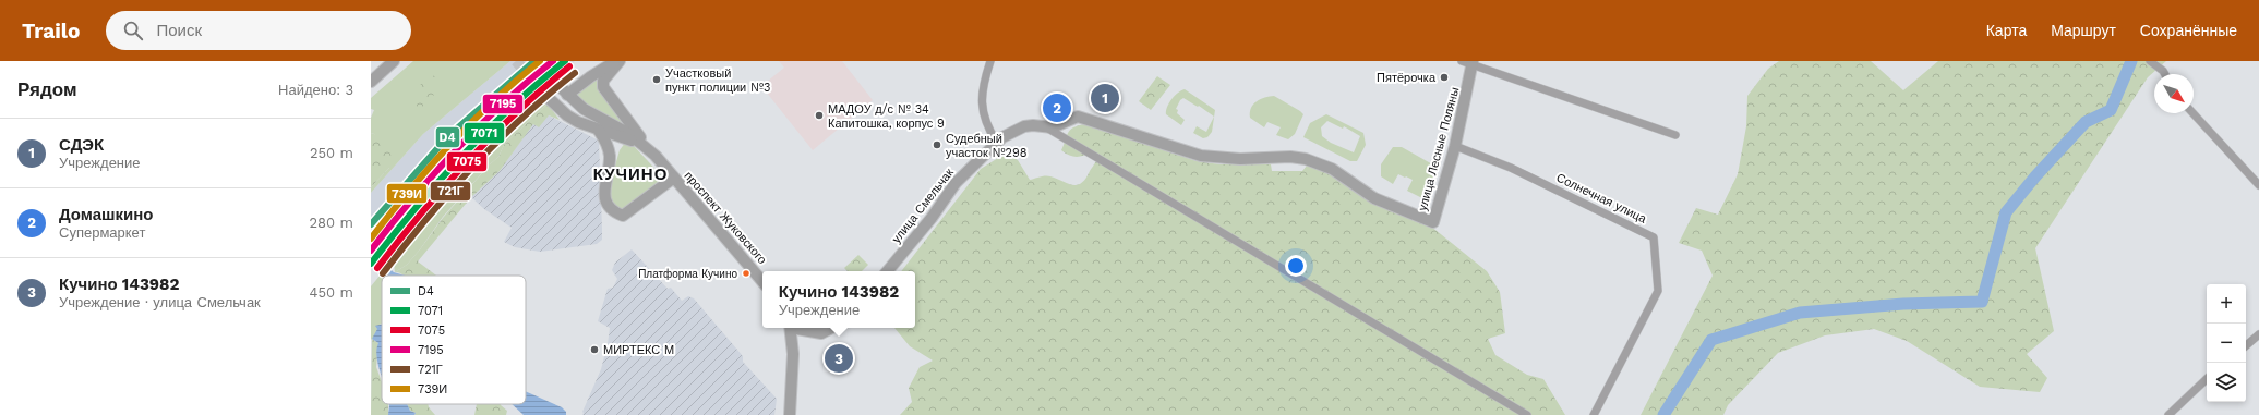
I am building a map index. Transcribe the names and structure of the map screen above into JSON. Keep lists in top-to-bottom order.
{
  "streets": {
    "street": [
      "улица Лесные Поляны",
      "Солнечная улица",
      "улица Смельчак",
      "проспект Жуковского"
    ]
  },
  "crossings": [
    ["улица Лесные Поляны", "Солнечная улица"],
    ["улица Лесные Поляны", "улица Смельчак"]
  ],
  "districts": ["КУЧИНО"],
  "places": [
    "Пятёрочка",
    "Участковый пункт полиции №3",
    "МАДОУ д/с № 34 Капитошка, корпус 9",
    "Судебный участок №298",
    "Платформа Кучино",
    "МИРТЕКС М"
  ],
  "lines": [
    "transit line D4",
    "transit line 7071",
    "transit line 7195",
    "transit line 739И",
    "transit line 7075",
    "transit line 721Г"
  ],
  "legend": [
    "D4",
    "7071",
    "7075",
    "7195",
    "721Г",
    "739И"
  ],
  "north": "bottom right",
  "page": {
    "header": "Trailo",
    "search": "Поиск",
    "nav": ["Карта", "Маршрут", "Сохранённые"],
    "heading": ["Рядом", "Найдено: 3"],
    "pins": ["1", "2", "3"],
    "list": [
      {
        "mark": "1",
        "name": "СДЭК",
        "note": "Учреждение",
        "value": "250 m"
      },
      {
        "mark": "2",
        "name": "Домашкино",
        "note": "Супермаркет",
        "value": "280 m"
      },
      {
        "mark": "3",
        "name": "Кучино 143982",
        "note": "Учреждение · улица Смельчак",
        "value": "450 m"
      }
    ],
    "popup": ["Кучино 143982", "Учреждение"],
    "map_buttons": ["+", "−"]
  }
}
